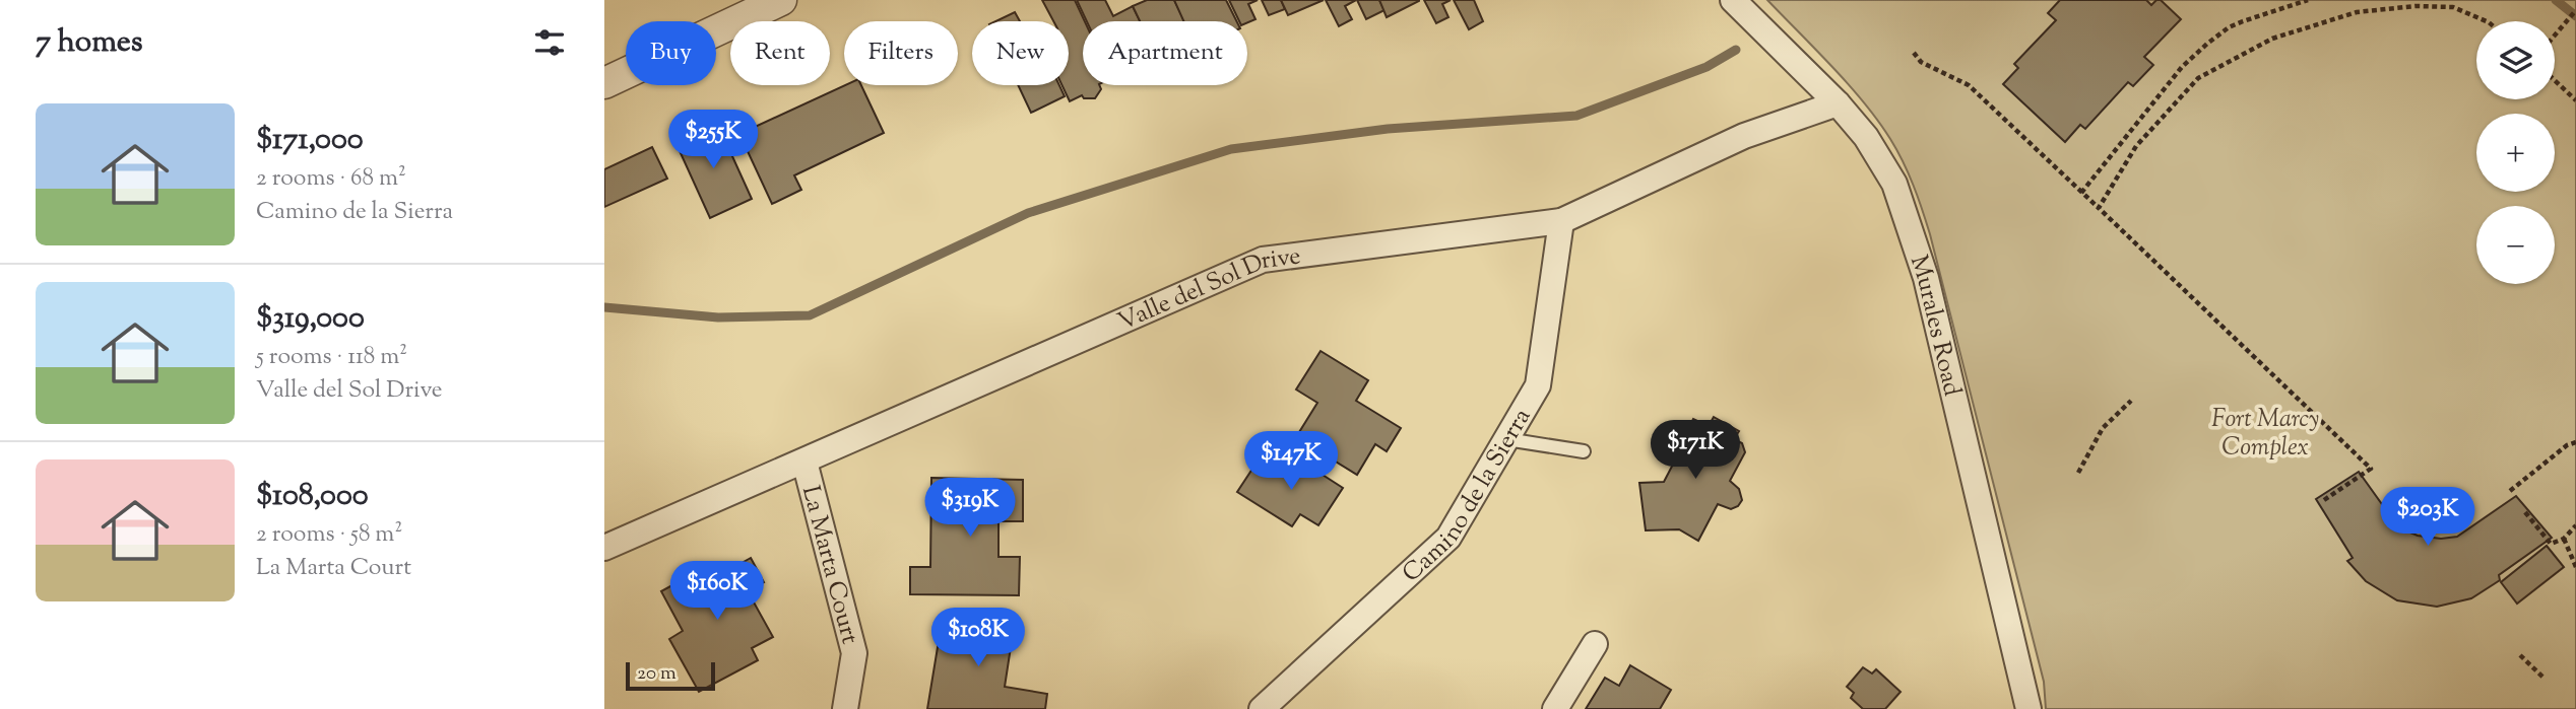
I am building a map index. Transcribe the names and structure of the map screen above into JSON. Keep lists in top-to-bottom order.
{
  "streets": {
    "street": [
      "Valle del Sol Drive",
      "Murales Road",
      "Camino de la Sierra",
      "La Marta Court"
    ]
  },
  "crossings": [
    ["Valle del Sol Drive", "Murales Road"],
    ["Valle del Sol Drive", "Camino de la Sierra"],
    ["Valle del Sol Drive", "La Marta Court"]
  ],
  "parks": ["Fort Marcy Complex"],
  "scale_bar": "20 m",
  "page": {
    "heading": "7 homes",
    "map_buttons": ["+", "−"],
    "chip": [
      "Buy",
      "Rent",
      "Filters",
      "New",
      "Apartment"
    ],
    "list": [
      {
        "name": "$171,000",
        "note": "2 rooms · 68 m² · Camino de la Sierra"
      },
      {
        "name": "$319,000",
        "note": "5 rooms · 118 m² · Valle del Sol Drive"
      },
      {
        "name": "$108,000",
        "note": "2 rooms · 58 m² · La Marta Court"
      }
    ],
    "price": [
      "$255K",
      "$171K",
      "$147K",
      "$319K",
      "$203K",
      "$160K",
      "$108K"
    ],
    "scale": "20 m"
  }
}
